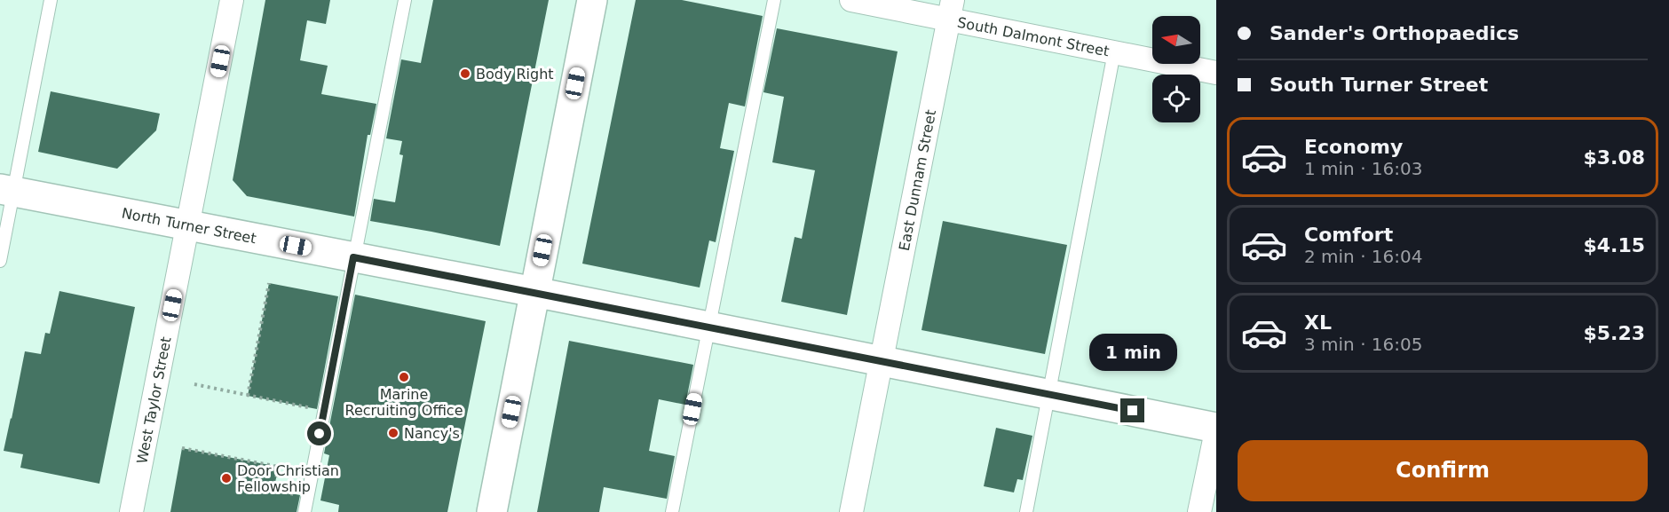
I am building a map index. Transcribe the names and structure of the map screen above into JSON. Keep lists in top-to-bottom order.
{
  "streets": {
    "main road": ["North Turner Street"],
    "street": ["South Dalmont Street", "East Dunnam Street", "West Taylor Street"]
  },
  "crossings": [
    ["South Dalmont Street", "East Dunnam Street"],
    ["East Dunnam Street", "North Turner Street"],
    ["North Turner Street", "West Taylor Street"]
  ],
  "places": [
    "Body Right",
    "Marine Recruiting Office",
    "Nancy's",
    "Door Christian Fellowship"
  ],
  "north": "left",
  "page": {
    "banner": ["Sander's Orthopaedics", "South Turner Street"],
    "list": [
      {
        "name": "Economy",
        "note": "1 min · 16:03",
        "value": "$3.08"
      },
      {
        "name": "Comfort",
        "note": "2 min · 16:04",
        "value": "$4.15"
      },
      {
        "name": "XL",
        "note": "3 min · 16:05",
        "value": "$5.23"
      }
    ],
    "bubble": "1 min",
    "buttons": "Confirm"
  }
}
